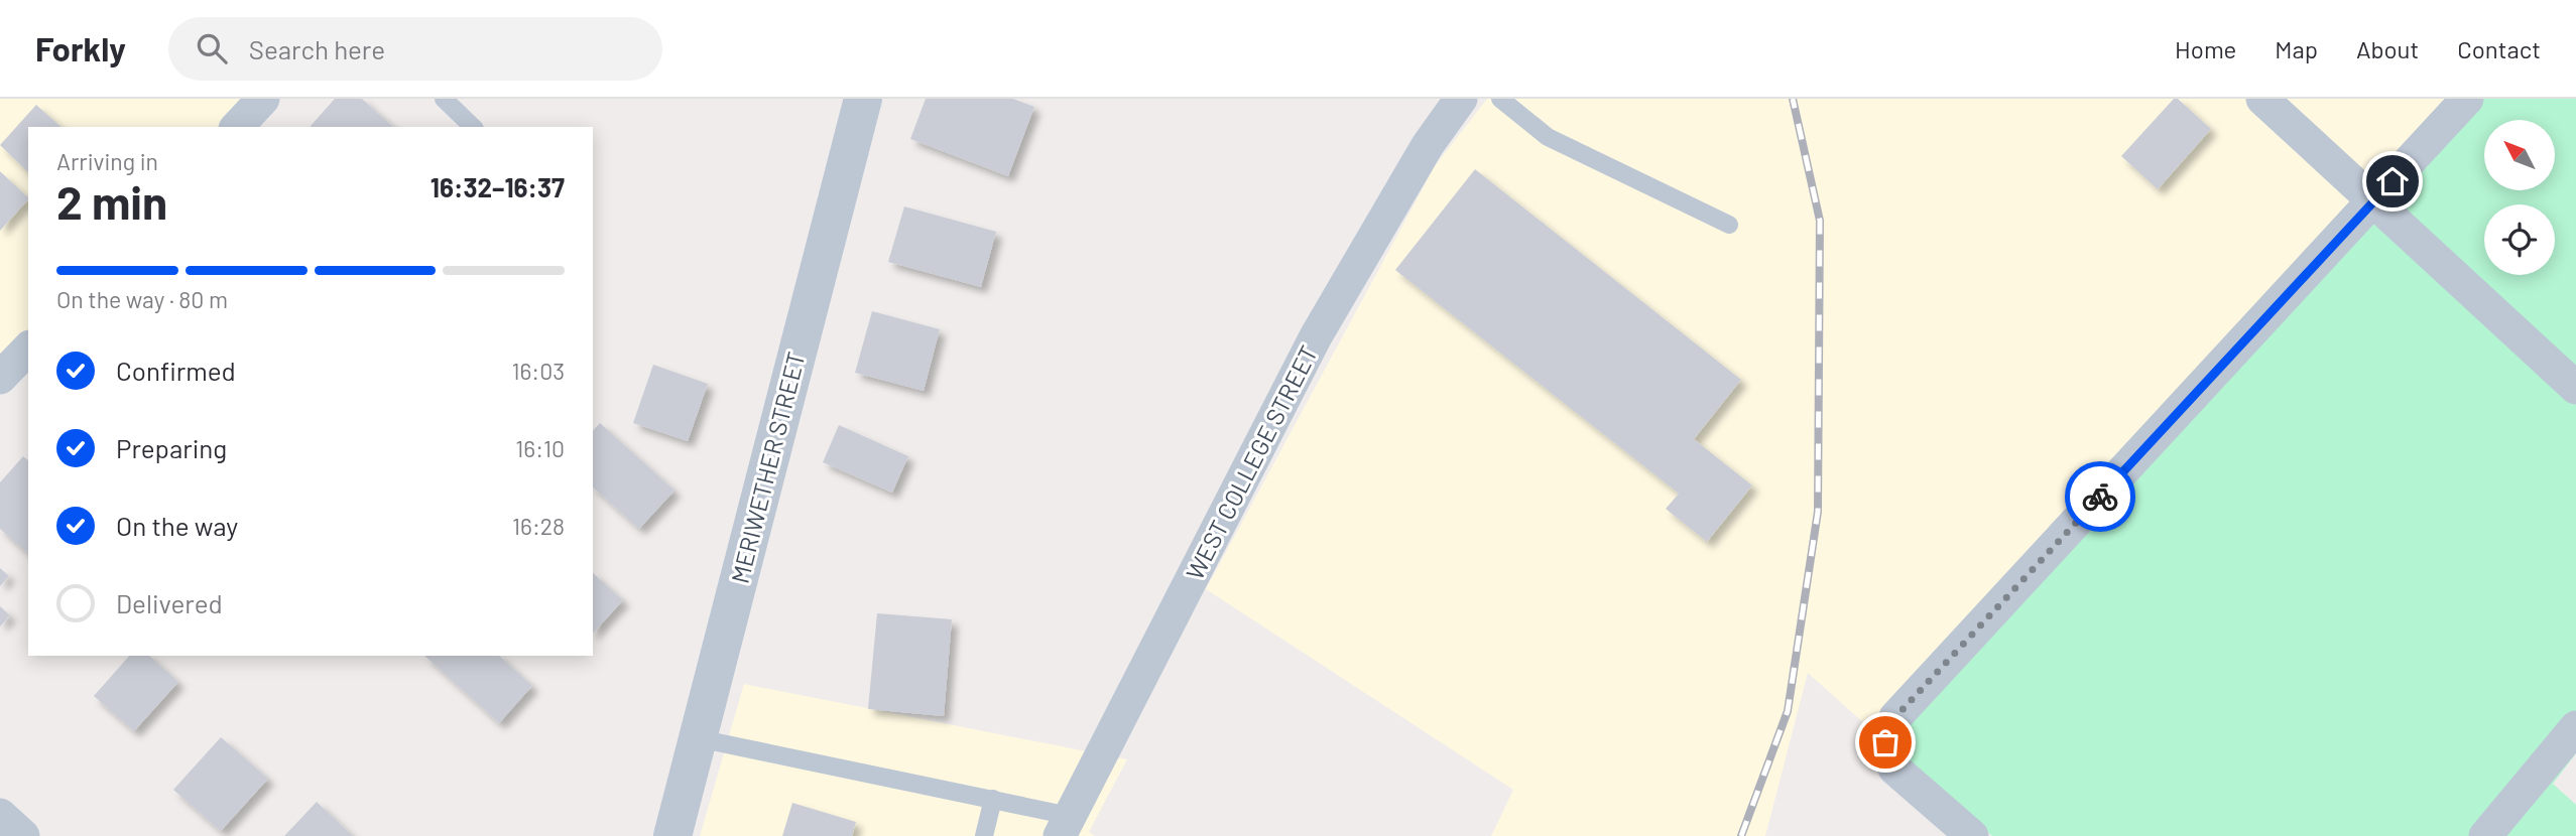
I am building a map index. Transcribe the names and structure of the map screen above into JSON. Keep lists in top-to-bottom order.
{
  "streets": {
    "street": ["WEST COLLEGE STREET", "MERIWETHER STREET"]
  },
  "north": "top left",
  "page": {
    "header": "Forkly",
    "search": "Search here",
    "nav": [
      "Home",
      "Map",
      "About",
      "Contact"
    ],
    "heading": ["2 min", "Arriving in", "16:32–16:37"],
    "bar": "On the way · 80 m",
    "list": [
      ["Confirmed", "16:03"],
      ["Preparing", "16:10"],
      ["On the way", "16:28"],
      "Delivered"
    ]
  }
}
